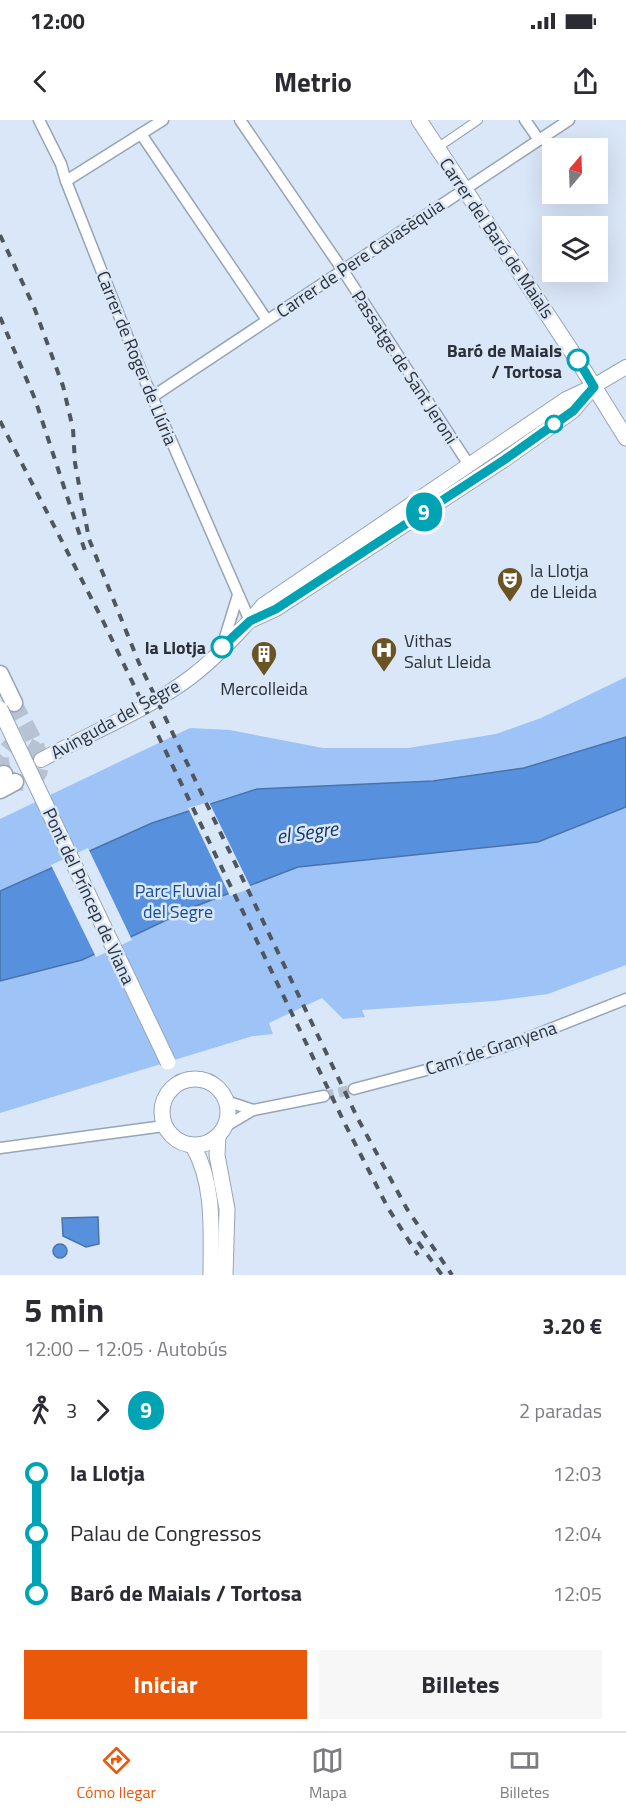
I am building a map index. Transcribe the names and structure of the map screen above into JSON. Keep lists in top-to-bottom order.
{
  "streets": {
    "main road": ["Carrer del Baró de Maials", "Pont del Príncep de Viana"],
    "street": [
      "Carrer de Pere Cavasèquia",
      "Carrer de Roger de Llúria",
      "Passatge de Sant Jeroni",
      "Avinguda del Segre",
      "Camí de Granyena"
    ]
  },
  "crossings": [
    ["Carrer del Baró de Maials", "Carrer de Pere Cavasèquia"],
    ["Carrer de Pere Cavasèquia", "Carrer de Roger de Llúria"],
    ["Carrer de Pere Cavasèquia", "Passatge de Sant Jeroni"],
    ["Carrer de Roger de Llúria", "Avinguda del Segre"]
  ],
  "water": ["el Segre"],
  "parks": ["Parc Fluvial del Segre"],
  "places": {
    "other": ["Baró de Maials / Tortosa", "la Llotja"],
    "theatre": ["la Llotja de Lleida"],
    "hospital": ["Vithas Salut Lleida"],
    "building": ["Mercolleida"]
  },
  "lines": ["bus line 9"],
  "north": "top",
  "page": {
    "status": "12:00",
    "header": "Metrio",
    "on_map": "9",
    "heading": ["5 min", "12:00 – 12:05 · Autobús", "3.20 €"],
    "legs": ["3", "9", "2 paradas"],
    "list": [
      {
        "name": "la Llotja",
        "value": "12:03"
      },
      {
        "name": "Palau de Congressos",
        "value": "12:04"
      },
      {
        "name": "Baró de Maials / Tortosa",
        "value": "12:05"
      }
    ],
    "buttons": ["Iniciar", "Billetes"],
    "tabs": ["Cómo llegar", "Mapa", "Billetes"]
  }
}
